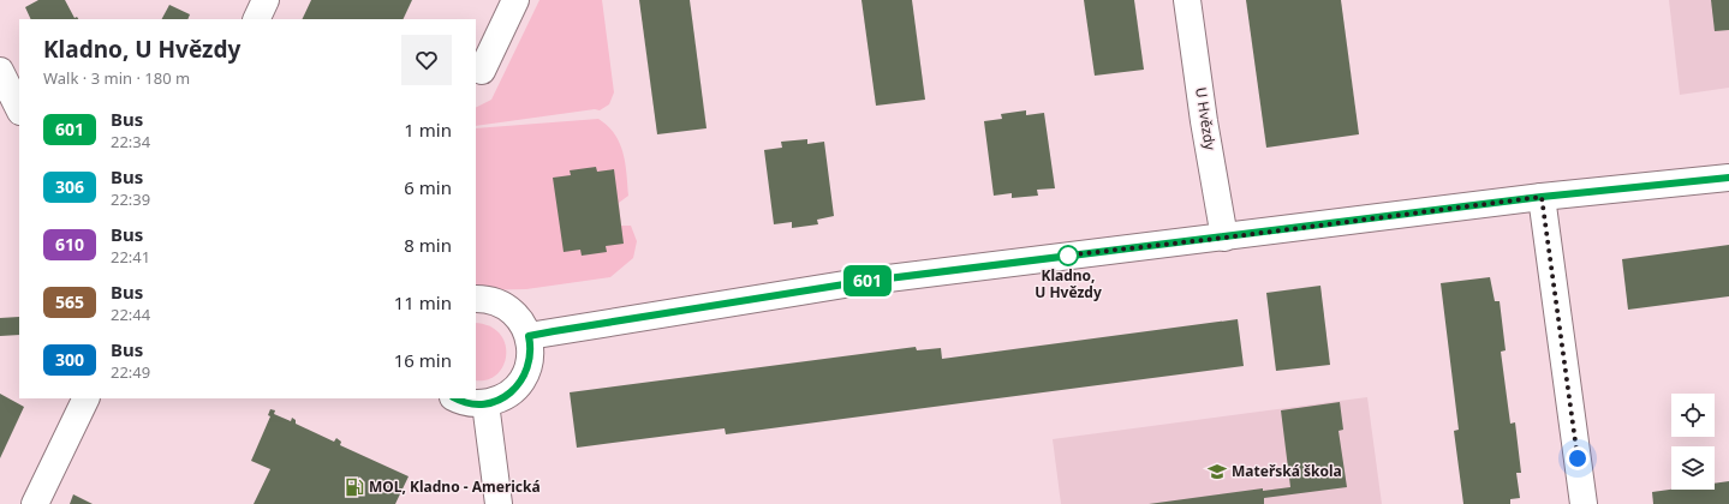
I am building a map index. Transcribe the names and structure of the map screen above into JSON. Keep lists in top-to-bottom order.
{
  "streets": {
    "street": ["U Hvězdy"]
  },
  "places": {
    "other": ["Kladno, U Hvězdy"],
    "school or university": ["Mateřská škola"],
    "fuel station": ["MOL, Kladno - Americká"]
  },
  "lines": ["bus line 601"],
  "page": {
    "on_map": "601",
    "heading": ["Kladno, U Hvězdy", "Walk · 3 min · 180 m"],
    "list": [
      {
        "mark": "601",
        "name": "Bus",
        "note": "22:34",
        "value": "1 min"
      },
      {
        "mark": "306",
        "name": "Bus",
        "note": "22:39",
        "value": "6 min"
      },
      {
        "mark": "610",
        "name": "Bus",
        "note": "22:41",
        "value": "8 min"
      },
      {
        "mark": "565",
        "name": "Bus",
        "note": "22:44",
        "value": "11 min"
      },
      {
        "mark": "300",
        "name": "Bus",
        "note": "22:49",
        "value": "16 min"
      }
    ]
  }
}
